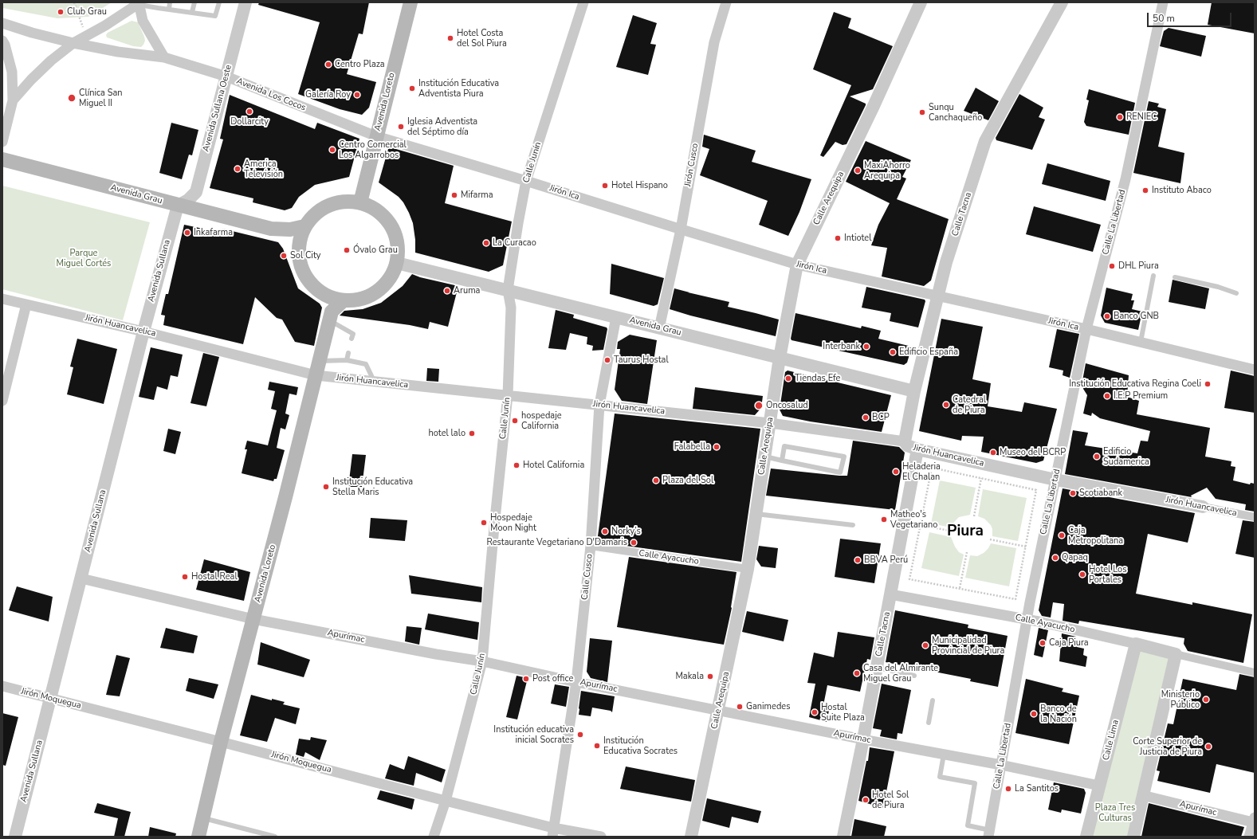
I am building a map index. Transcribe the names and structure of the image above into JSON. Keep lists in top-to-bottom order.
{
  "streets": {
    "main road": ["Avenida Loreto", "Avenida Grau"],
    "street": [
      "Avenida Los Cocos",
      "Avenida Sullana Oeste",
      "Calle Junín",
      "Jirón Cusco",
      "Jirón Ica",
      "Calle Arequipa",
      "Calle Tacna",
      "Calle La Libertad",
      "Avenida Sullana",
      "Jirón Huancavelica",
      "Calle Ayacucho",
      "Calle Cusco",
      "Apurímac",
      "Jirón Moquegua",
      "Calle Lima"
    ]
  },
  "crossings": [
    ["Avenida Los Cocos", "Avenida Loreto"],
    ["Avenida Los Cocos", "Avenida Sullana Oeste"],
    ["Avenida Los Cocos", "Jirón Ica"],
    ["Avenida Loreto", "Jirón Ica"],
    ["Avenida Loreto", "Avenida Grau"],
    ["Avenida Loreto", "Jirón Huancavelica"],
    ["Avenida Loreto", "Apurímac"],
    ["Avenida Loreto", "Jirón Moquegua"],
    ["Avenida Sullana Oeste", "Avenida Grau"],
    ["Avenida Sullana Oeste", "Avenida Sullana"],
    ["Calle Junín", "Jirón Ica"],
    ["Calle Junín", "Avenida Grau"],
    ["Calle Junín", "Jirón Huancavelica"],
    ["Calle Junín", "Apurímac"],
    ["Calle Junín", "Jirón Moquegua"],
    ["Jirón Cusco", "Jirón Ica"],
    ["Jirón Cusco", "Avenida Grau"],
    ["Jirón Ica", "Calle Arequipa"],
    ["Jirón Ica", "Calle Tacna"],
    ["Jirón Ica", "Calle La Libertad"],
    ["Avenida Grau", "Calle Arequipa"],
    ["Avenida Grau", "Calle Tacna"],
    ["Avenida Grau", "Avenida Sullana"],
    ["Avenida Grau", "Calle Cusco"],
    ["Calle Arequipa", "Jirón Huancavelica"],
    ["Calle Arequipa", "Calle Ayacucho"],
    ["Calle Arequipa", "Apurímac"],
    ["Calle Tacna", "Jirón Huancavelica"],
    ["Calle Tacna", "Calle Ayacucho"],
    ["Calle Tacna", "Apurímac"],
    ["Calle La Libertad", "Jirón Huancavelica"],
    ["Calle La Libertad", "Calle Ayacucho"],
    ["Calle La Libertad", "Apurímac"],
    ["Avenida Sullana", "Jirón Huancavelica"],
    ["Avenida Sullana", "Apurímac"],
    ["Avenida Sullana", "Jirón Moquegua"],
    ["Jirón Huancavelica", "Calle Cusco"],
    ["Calle Ayacucho", "Calle Cusco"],
    ["Calle Ayacucho", "Calle Lima"],
    ["Calle Cusco", "Apurímac"],
    ["Calle Cusco", "Jirón Moquegua"],
    ["Apurímac", "Calle Lima"]
  ],
  "districts": ["Piura"],
  "parks": ["Parque Miguel Cortés", "Plaza Tres Culturas"],
  "places": [
    "Club Grau",
    "Hotel Costa del Sol Piura",
    "Centro Plaza",
    "Institución Educativa Adventista Piura",
    "Galería Roy",
    "Clínica San Miguel II",
    "Dollarcity",
    "Sunqu Canchaqueño",
    "RENIEC",
    "Iglesia Adventista del Séptimo día",
    "Centro Comercial Los Algarrobos",
    "America Televisión",
    "MaxiAhorro Arequipa",
    "Hotel Hispano",
    "Instituto Abaco",
    "Mifarma",
    "Inkafarma",
    "Intiotel",
    "La Curacao",
    "Óvalo Grau",
    "Sol City",
    "DHL Piura",
    "Aruma",
    "Banco GNB",
    "Interbank",
    "Edificio España",
    "Taurus Hostal",
    "Tiendas Efe",
    "Institución Educativa Regina Coeli",
    "I.E.P Premium",
    "Catedral de Piura",
    "Oncosalud",
    "BCP",
    "hospedaje California",
    "hotel lalo",
    "Falabella",
    "Museo del BCRP",
    "Edificio Sudamerica",
    "Hotel California",
    "Heladeria El Chalan",
    "Plaza del Sol",
    "Institución Educativa Stella Maris",
    "Scotiabank",
    "Matheo's Vegetariano",
    "Hospedaje Moon Night",
    "Norky’s",
    "Caja Metropolitana",
    "Restaurante Vegetariano D'Damaris",
    "Qapaq",
    "BBVA Perú",
    "Hotel Los Portales",
    "Hostal Real",
    "Caja Piura",
    "Municipalidad Provincial de Piura",
    "Casa del Almirante Miguel Grau",
    "Makala",
    "Post office",
    "Ministerio Público",
    "Ganimedes",
    "Hostal Suite Plaza",
    "Banco de la Nación",
    "Institución educativa inicial Socrates",
    "Institución Educativa Socrates",
    "Corte Superior de Justicia de Piura",
    "La Santitos",
    "Hotel Sol de Piura"
  ],
  "scale_bar": "50 m"
}
